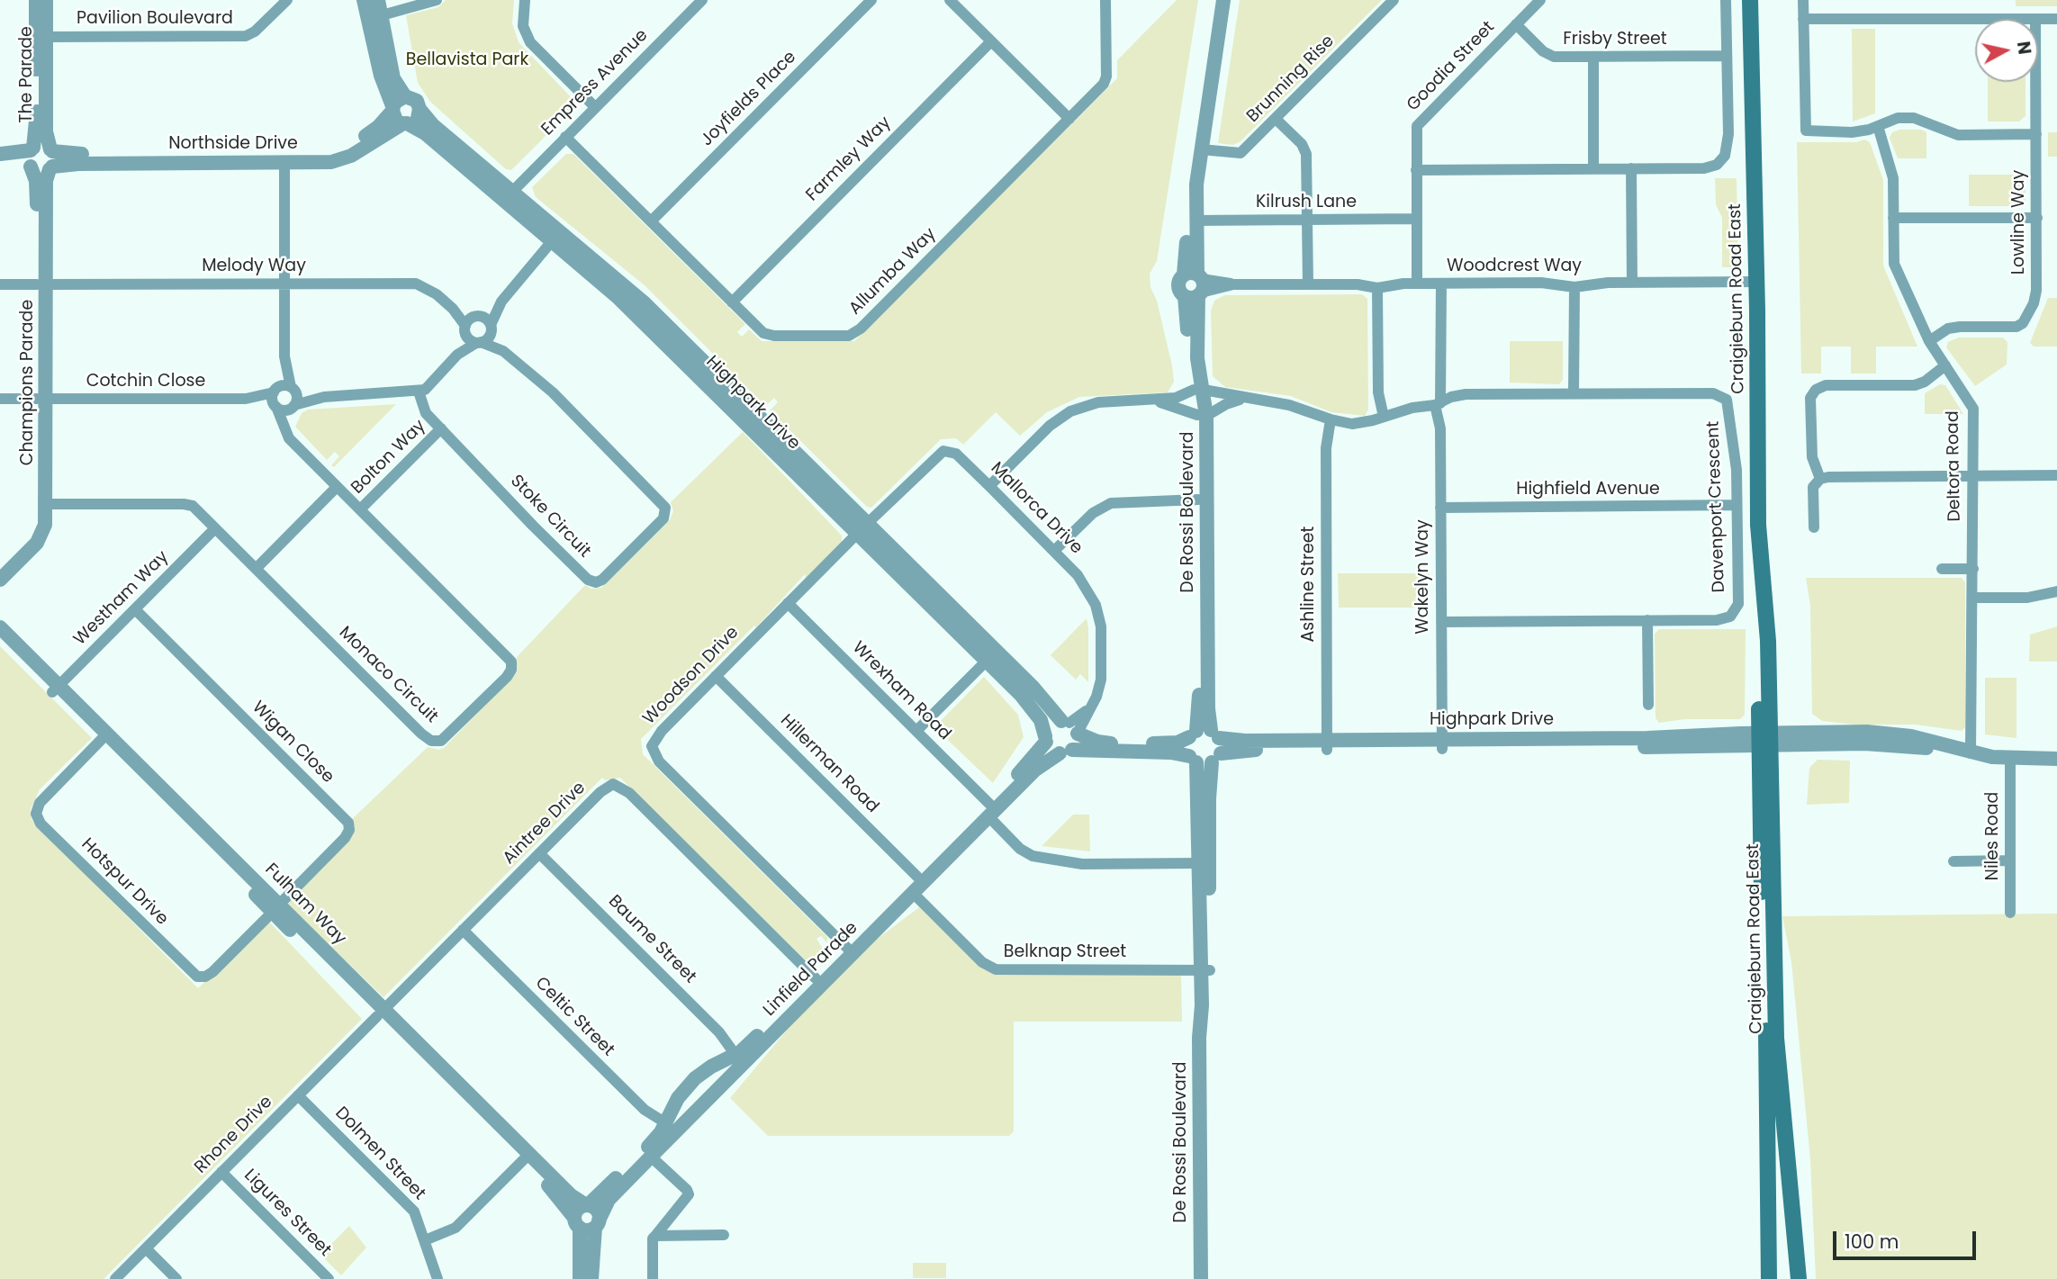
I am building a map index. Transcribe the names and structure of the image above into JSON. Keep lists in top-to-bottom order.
{
  "streets": {
    "main road": ["Craigieburn Road East"],
    "street": [
      "Pavilion Boulevard",
      "Frisby Street",
      "Goodia Street",
      "The Parade",
      "Brunning Rise",
      "Empress Avenue",
      "Joyfields Place",
      "Northside Drive",
      "Farmley Way",
      "Kilrush Lane",
      "Lowline Way",
      "Melody Way",
      "Woodcrest Way",
      "Allumba Way",
      "Cotchin Close",
      "Champions Parade",
      "Highpark Drive",
      "Bolton Way",
      "Deltora Road",
      "Highfield Avenue",
      "Davenport Crescent",
      "Mallorca Drive",
      "De Rossi Boulevard",
      "Stoke Circuit",
      "Wakelyn Way",
      "Ashline Street",
      "Westham Way",
      "Monaco Circuit",
      "Woodson Drive",
      "Wrexham Road",
      "Wigan Close",
      "Hillerman Road",
      "Aintree Drive",
      "Niles Road",
      "Hotspur Drive",
      "Fulham Way",
      "Baume Street",
      "Belknap Street",
      "Linfield Parade",
      "Celtic Street",
      "Rhone Drive",
      "Dolmen Street",
      "Ligures Street"
    ]
  },
  "crossings": [
    ["Pavilion Boulevard", "The Parade"],
    ["Frisby Street", "Goodia Street"],
    ["Goodia Street", "Kilrush Lane"],
    ["Goodia Street", "Woodcrest Way"],
    ["The Parade", "Northside Drive"],
    ["The Parade", "Champions Parade"],
    ["Brunning Rise", "De Rossi Boulevard"],
    ["Empress Avenue", "Allumba Way"],
    ["Empress Avenue", "Highpark Drive"],
    ["Joyfields Place", "Allumba Way"],
    ["Northside Drive", "Champions Parade"],
    ["Northside Drive", "Highpark Drive"],
    ["Farmley Way", "Allumba Way"],
    ["Kilrush Lane", "De Rossi Boulevard"],
    ["Lowline Way", "Deltora Road"],
    ["Melody Way", "Champions Parade"],
    ["Melody Way", "Stoke Circuit"],
    ["Woodcrest Way", "Craigieburn Road East"],
    ["Woodcrest Way", "De Rossi Boulevard"],
    ["Woodcrest Way", "Wakelyn Way"],
    ["Craigieburn Road East", "Highpark Drive"],
    ["Cotchin Close", "Champions Parade"],
    ["Cotchin Close", "Monaco Circuit"],
    ["Champions Parade", "Monaco Circuit"],
    ["Highpark Drive", "Deltora Road"],
    ["Highpark Drive", "Mallorca Drive"],
    ["Highpark Drive", "De Rossi Boulevard"],
    ["Highpark Drive", "Wakelyn Way"],
    ["Highpark Drive", "Ashline Street"],
    ["Highpark Drive", "Woodson Drive"],
    ["Highpark Drive", "Niles Road"],
    ["Highpark Drive", "Linfield Parade"],
    ["Bolton Way", "Stoke Circuit"],
    ["Bolton Way", "Monaco Circuit"],
    ["Highfield Avenue", "Davenport Crescent"],
    ["Highfield Avenue", "Wakelyn Way"],
    ["Davenport Crescent", "De Rossi Boulevard"],
    ["Davenport Crescent", "Wakelyn Way"],
    ["Davenport Crescent", "Ashline Street"],
    ["Mallorca Drive", "Woodson Drive"],
    ["Mallorca Drive", "Linfield Parade"],
    ["De Rossi Boulevard", "Wrexham Road"],
    ["De Rossi Boulevard", "Belknap Street"],
    ["Westham Way", "Monaco Circuit"],
    ["Westham Way", "Wigan Close"],
    ["Westham Way", "Fulham Way"],
    ["Woodson Drive", "Wrexham Road"],
    ["Woodson Drive", "Hillerman Road"],
    ["Woodson Drive", "Linfield Parade"],
    ["Wrexham Road", "Linfield Parade"],
    ["Wigan Close", "Hotspur Drive"],
    ["Wigan Close", "Fulham Way"],
    ["Hillerman Road", "Linfield Parade"],
    ["Aintree Drive", "Fulham Way"],
    ["Aintree Drive", "Baume Street"],
    ["Aintree Drive", "Linfield Parade"],
    ["Aintree Drive", "Celtic Street"],
    ["Aintree Drive", "Rhone Drive"],
    ["Hotspur Drive", "Fulham Way"],
    ["Fulham Way", "Linfield Parade"],
    ["Fulham Way", "Rhone Drive"],
    ["Baume Street", "Linfield Parade"],
    ["Belknap Street", "Linfield Parade"],
    ["Linfield Parade", "Celtic Street"],
    ["Rhone Drive", "Dolmen Street"],
    ["Rhone Drive", "Ligures Street"]
  ],
  "parks": ["Bellavista Park"],
  "scale_bar": "100 m",
  "north": "right"
}
